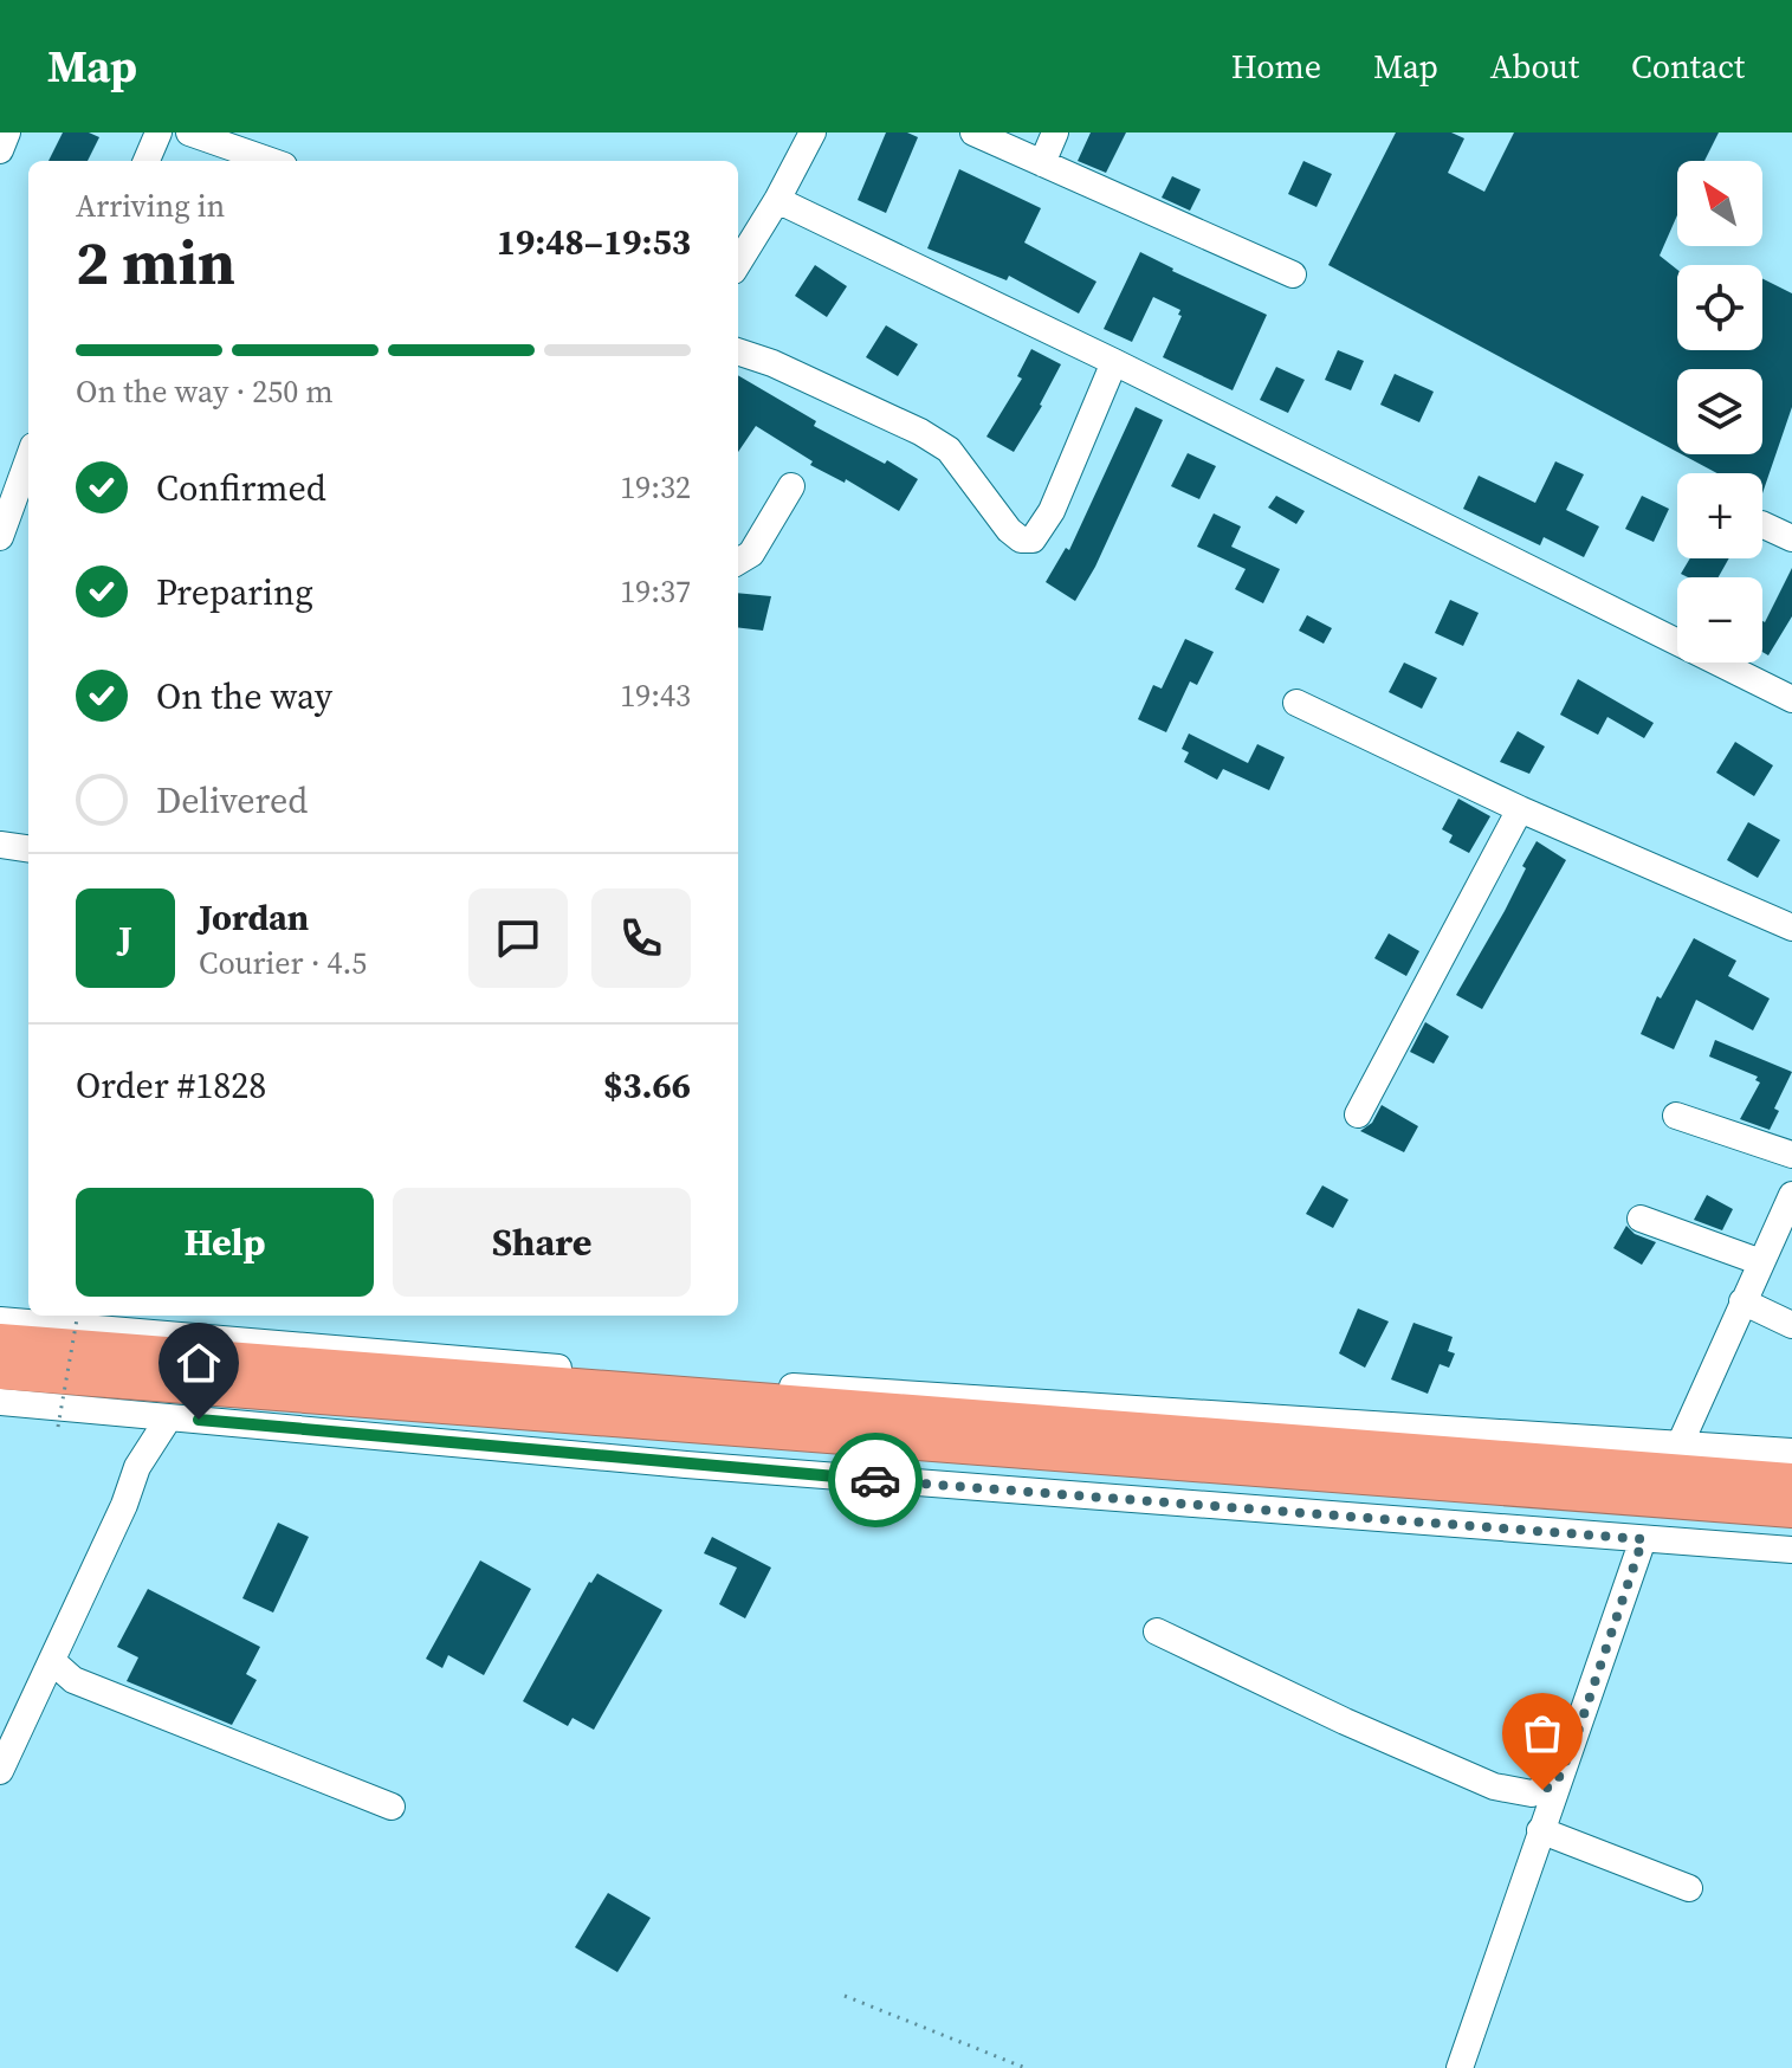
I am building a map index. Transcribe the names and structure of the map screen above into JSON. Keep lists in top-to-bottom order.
{
  "north": "top left",
  "page": {
    "header": "Map",
    "nav": [
      "Home",
      "Map",
      "About",
      "Contact"
    ],
    "map_buttons": ["+", "−"],
    "heading": ["2 min", "Arriving in", "19:48–19:53"],
    "panel": [
      "Jordan",
      "Courier · 4.5",
      "Order #1828",
      "$3.66"
    ],
    "bar": "On the way · 250 m",
    "list": [
      ["Confirmed", "19:32"],
      ["Preparing", "19:37"],
      ["On the way", "19:43"],
      "Delivered"
    ],
    "round": "J",
    "buttons": ["Help", "Share"]
  }
}
